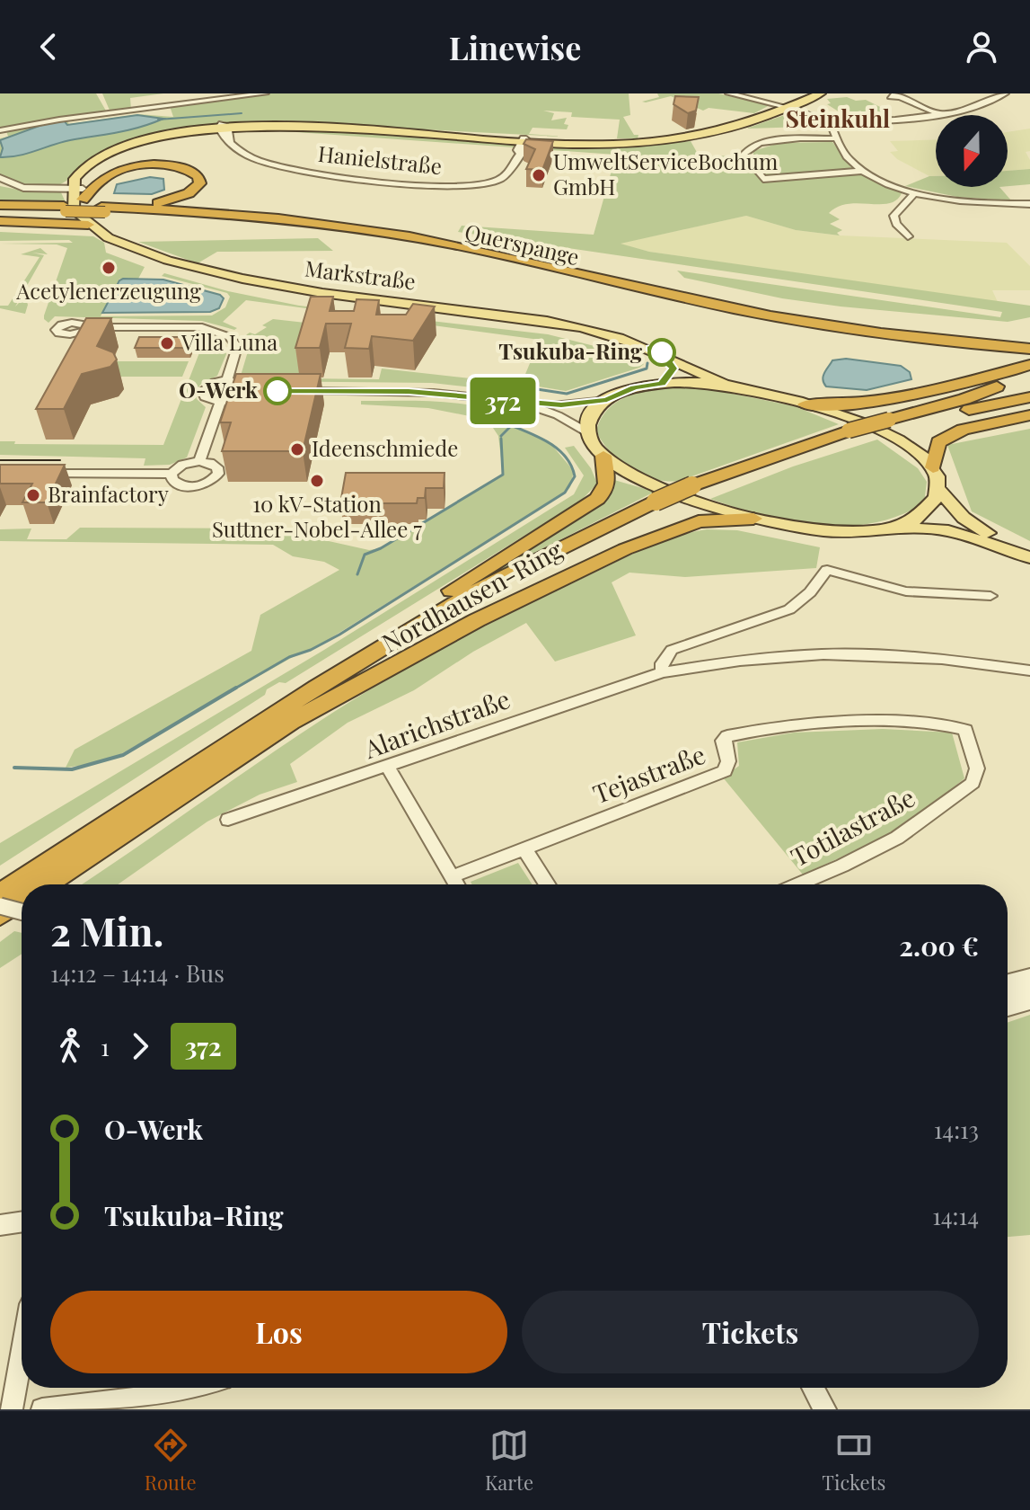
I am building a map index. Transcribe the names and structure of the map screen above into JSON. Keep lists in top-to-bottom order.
{
  "streets": {
    "highway": ["Querspange", "Nordhausen-Ring"],
    "main road": ["Markstraße"],
    "street": [
      "Hanielstraße",
      "Alarichstraße",
      "Tejastraße",
      "Totilastraße"
    ]
  },
  "crossings": [
    ["Tejastraße", "Totilastraße"]
  ],
  "districts": ["Steinkuhl"],
  "places": [
    "UmweltServiceBochum GmbH",
    "Acetylenerzeugung",
    "Villa Luna",
    "Tsukuba-Ring",
    "O-Werk",
    "Ideenschmiede",
    "10 kV-Station Suttner-Nobel-Allee 7",
    "Brainfactory"
  ],
  "lines": ["bus line 372"],
  "north": "bottom",
  "page": {
    "header": "Linewise",
    "on_map": "372",
    "heading": ["2 Min.", "14:12 – 14:14 · Bus", "2.00 €"],
    "legs": ["1", "372"],
    "list": [
      {
        "name": "O-Werk",
        "value": "14:13"
      },
      {
        "name": "Tsukuba-Ring",
        "value": "14:14"
      }
    ],
    "buttons": ["Los", "Tickets"],
    "tabs": ["Route", "Karte", "Tickets"]
  }
}
